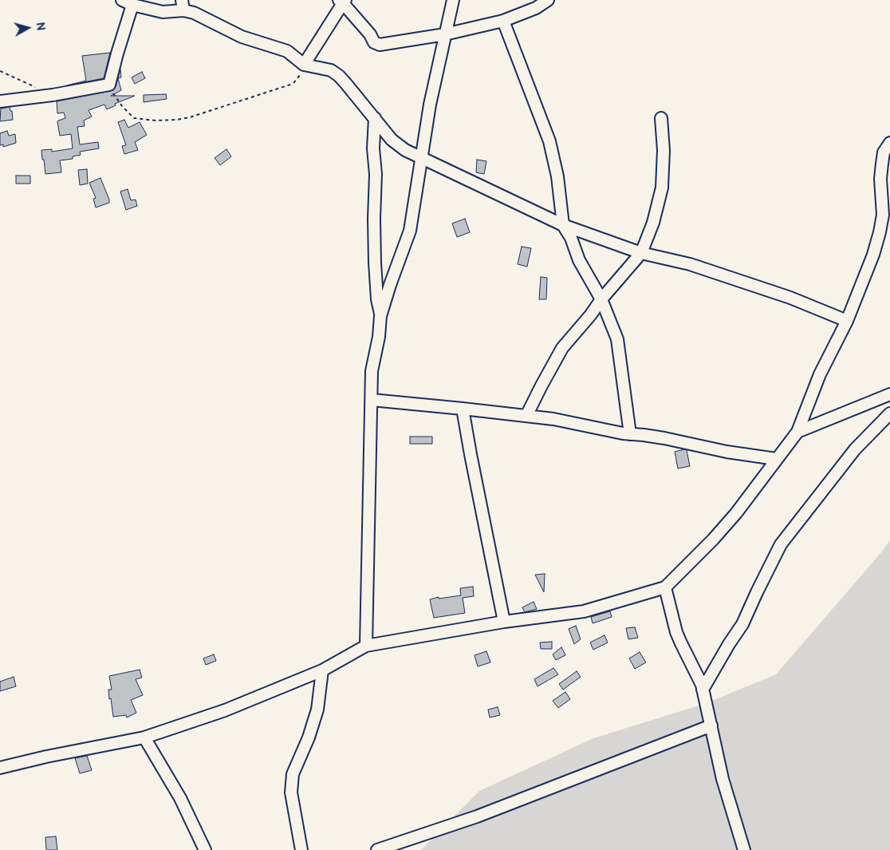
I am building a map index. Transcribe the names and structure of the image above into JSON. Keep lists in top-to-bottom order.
{
  "north": "right"
}
